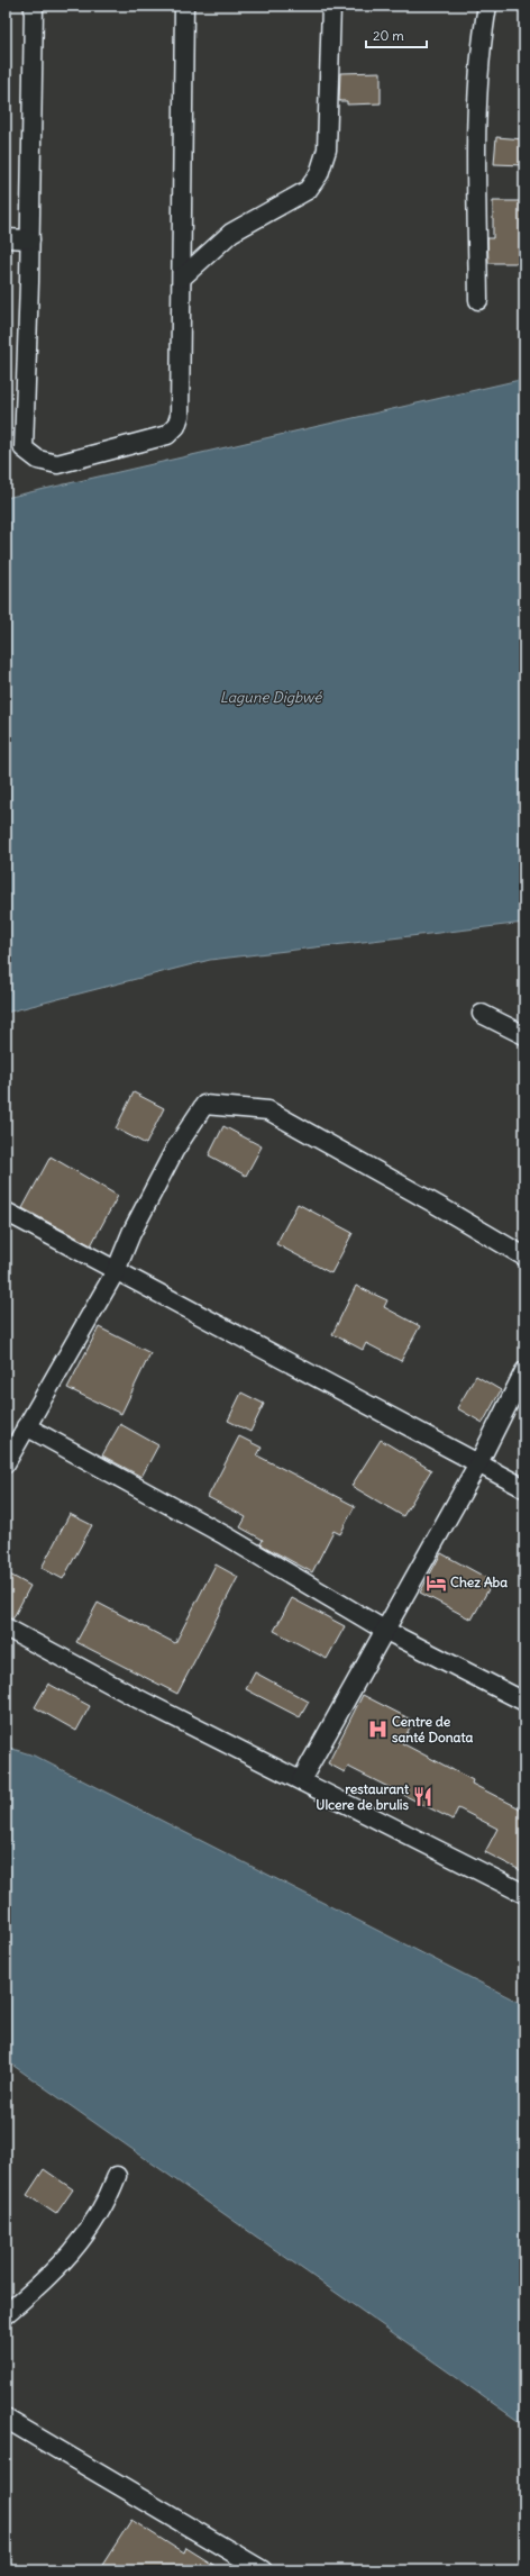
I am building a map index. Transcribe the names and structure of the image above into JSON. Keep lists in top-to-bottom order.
{
  "water": ["Lagune Digbwé"],
  "places": {
    "hotel": ["Chez Aba"],
    "hospital": ["Centre de santé Donata"],
    "restaurant": ["restaurant Ulcere de brulis"]
  },
  "scale_bar": "20 m"
}
